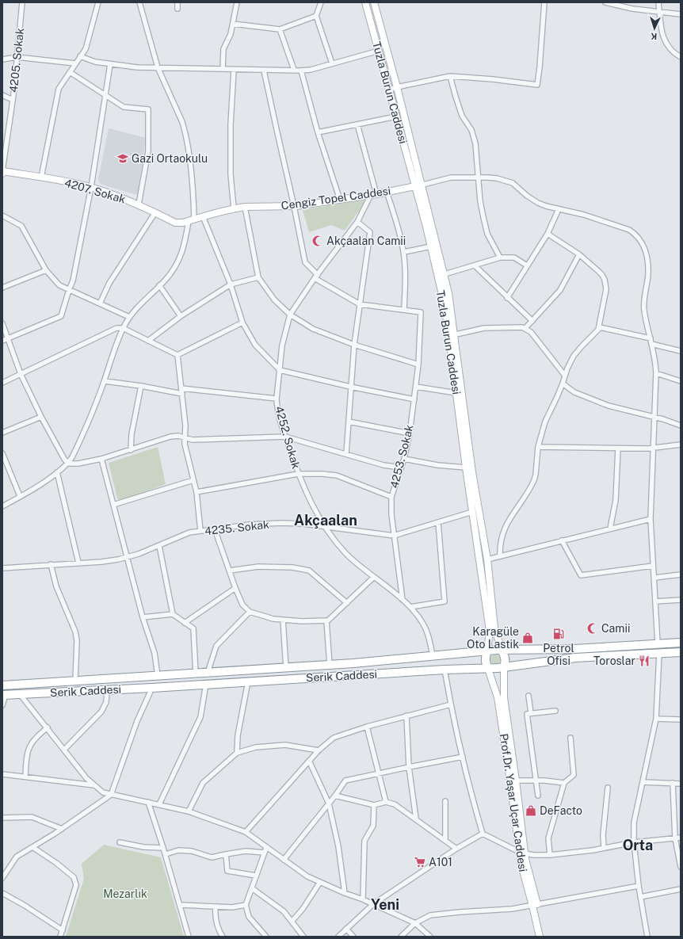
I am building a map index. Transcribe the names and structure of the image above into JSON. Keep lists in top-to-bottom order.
{
  "streets": {
    "highway": ["Serik Caddesi"],
    "main road": [
      "4205. Sokak",
      "Tuzla Burun Caddesi",
      "4207. Sokak",
      "Cengiz Topel Caddesi",
      "Prof.Dr. Yaşar Uçar Caddesi"
    ],
    "street": ["4252. Sokak", "4253. Sokak", "4235. Sokak"]
  },
  "crossings": [
    ["4205. Sokak", "4207. Sokak"],
    ["Tuzla Burun Caddesi", "Cengiz Topel Caddesi"],
    ["Tuzla Burun Caddesi", "4235. Sokak"],
    ["Tuzla Burun Caddesi", "Serik Caddesi"],
    ["Tuzla Burun Caddesi", "Prof.Dr. Yaşar Uçar Caddesi"],
    ["4207. Sokak", "Cengiz Topel Caddesi"],
    ["Cengiz Topel Caddesi", "4252. Sokak"],
    ["4252. Sokak", "4253. Sokak"],
    ["4252. Sokak", "4235. Sokak"],
    ["4252. Sokak", "Serik Caddesi"],
    ["4253. Sokak", "4235. Sokak"],
    ["Serik Caddesi", "Prof.Dr. Yaşar Uçar Caddesi"]
  ],
  "districts": ["Akçaalan", "Orta", "Yeni"],
  "parks": ["Mezarlık"],
  "places": {
    "school or university": ["Gazi Ortaokulu"],
    "mosque": ["Akçaalan Camii", "Camii"],
    "fuel station": ["Petrol Ofisi"],
    "shop": ["Karagüle Oto Lastik", "DeFacto"],
    "restaurant": ["Toroslar"],
    "supermarket": ["A101"]
  },
  "north": "bottom"
}
